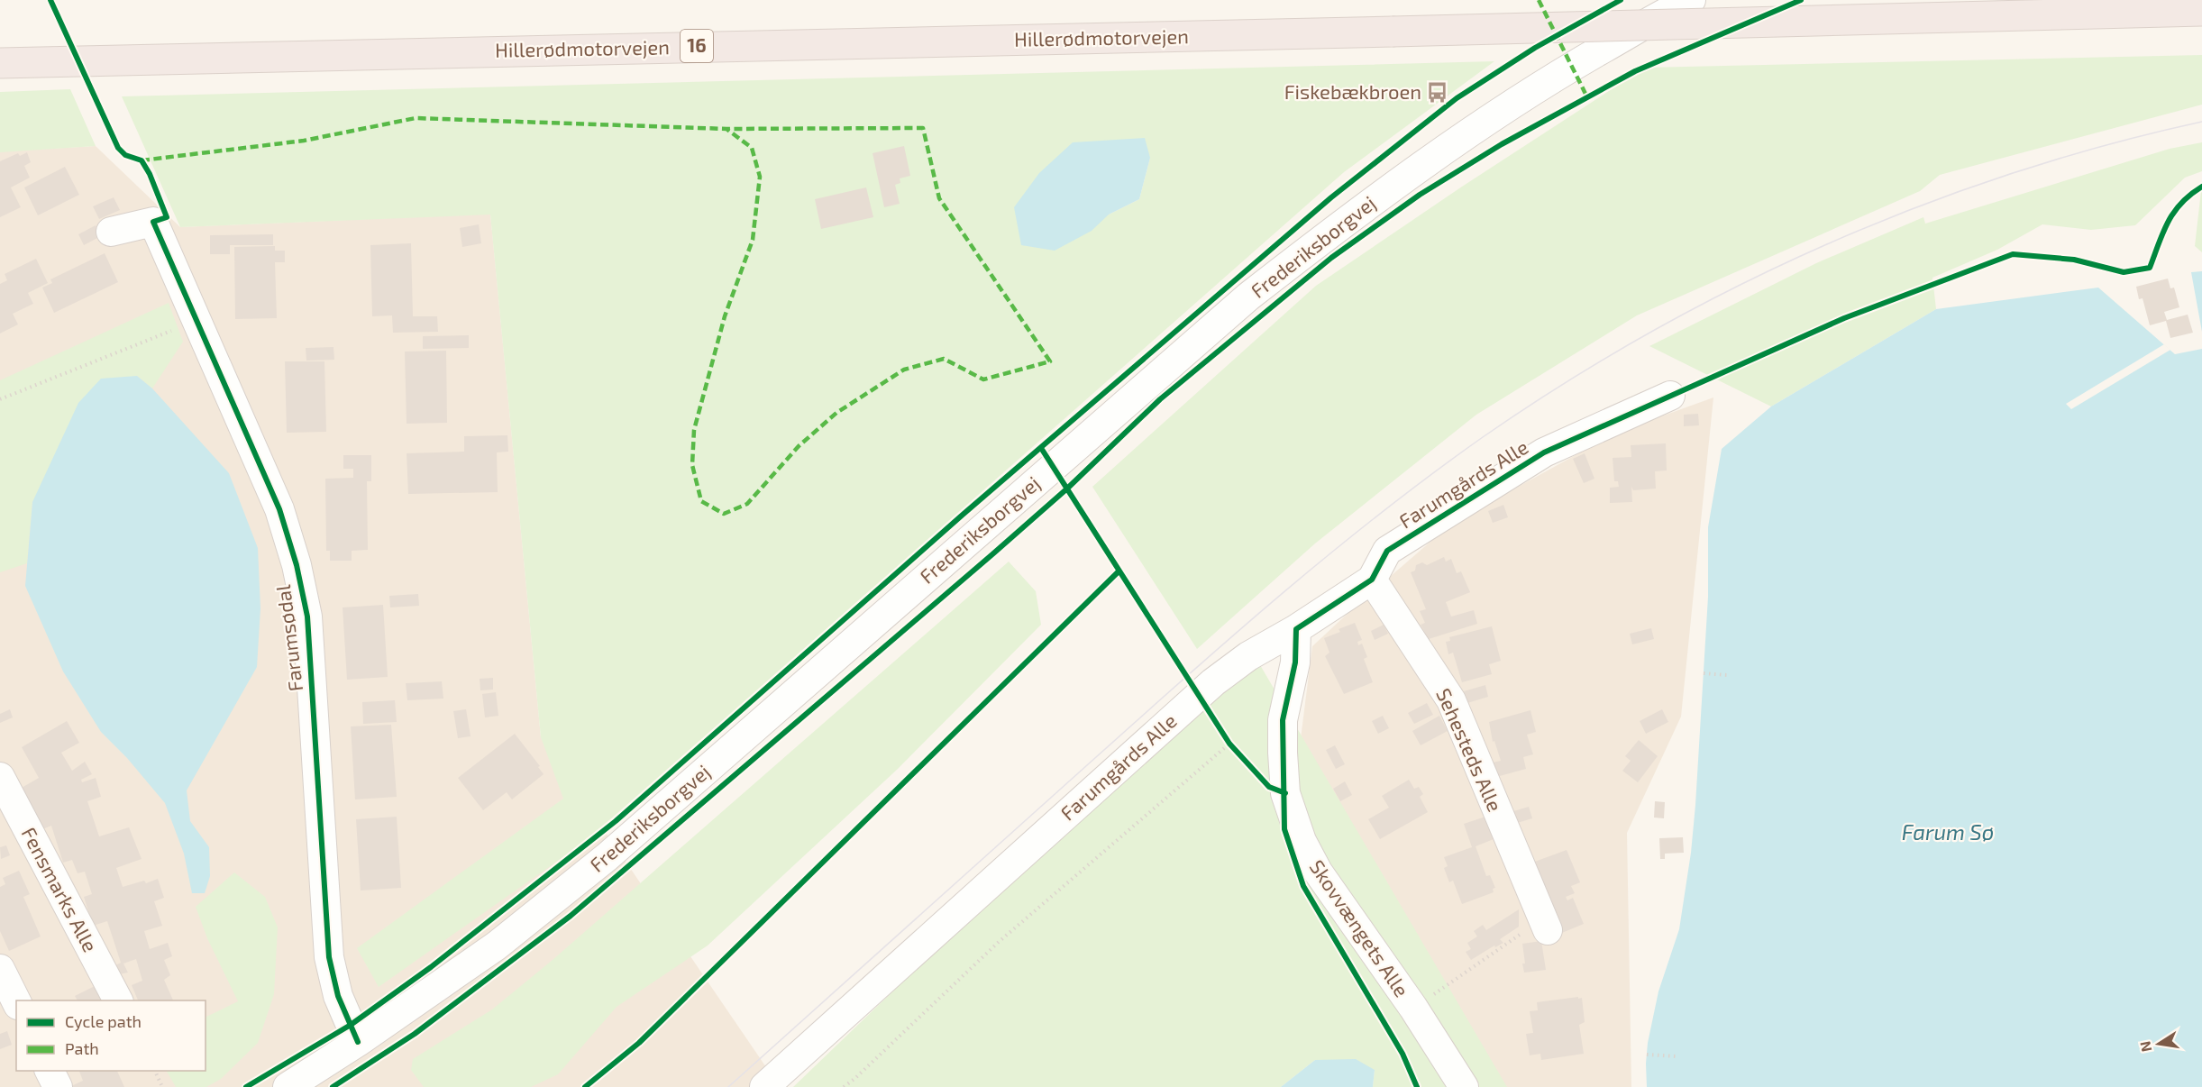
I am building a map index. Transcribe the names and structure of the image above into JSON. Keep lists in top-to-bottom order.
{
  "streets": {
    "highway": ["Hillerødmotorvejen", "16"],
    "street": [
      "Frederiksborgvej",
      "Farumgårds Alle",
      "Farumsødal",
      "Sehesteds Alle",
      "Fensmarks Alle",
      "Skovvængets Alle"
    ]
  },
  "crossings": [
    ["Frederiksborgvej", "Farumsødal"],
    ["Farumgårds Alle", "Sehesteds Alle"],
    ["Farumgårds Alle", "Skovvængets Alle"]
  ],
  "water": ["Farum Sø"],
  "places": {
    "bus stop": ["Fiskebækbroen"]
  },
  "legend": ["Cycle path", "Path"],
  "north": "left"
}
